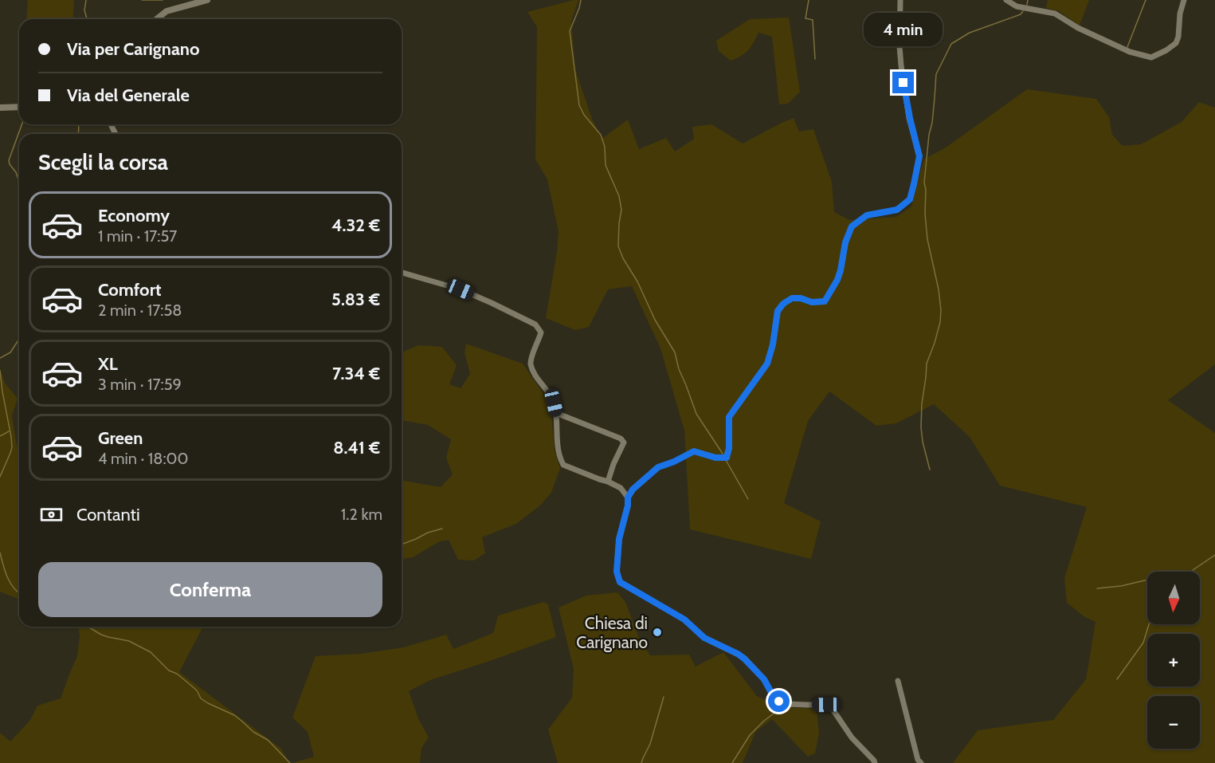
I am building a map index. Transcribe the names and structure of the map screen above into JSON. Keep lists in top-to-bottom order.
{
  "places": ["Chiesa di Carignano"],
  "north": "bottom",
  "page": {
    "bubble": "4 min",
    "banner": ["Via per Carignano", "Via del Generale"],
    "heading": "Scegli la corsa",
    "list": [
      {
        "name": "Economy",
        "note": "1 min · 17:57",
        "value": "4.32 €"
      },
      {
        "name": "Comfort",
        "note": "2 min · 17:58",
        "value": "5.83 €"
      },
      {
        "name": "XL",
        "note": "3 min · 17:59",
        "value": "7.34 €"
      },
      {
        "name": "Green",
        "note": "4 min · 18:00",
        "value": "8.41 €"
      }
    ],
    "pay": ["Contanti", "1.2 km"],
    "buttons": "Conferma",
    "map_buttons": ["+", "−"]
  }
}
